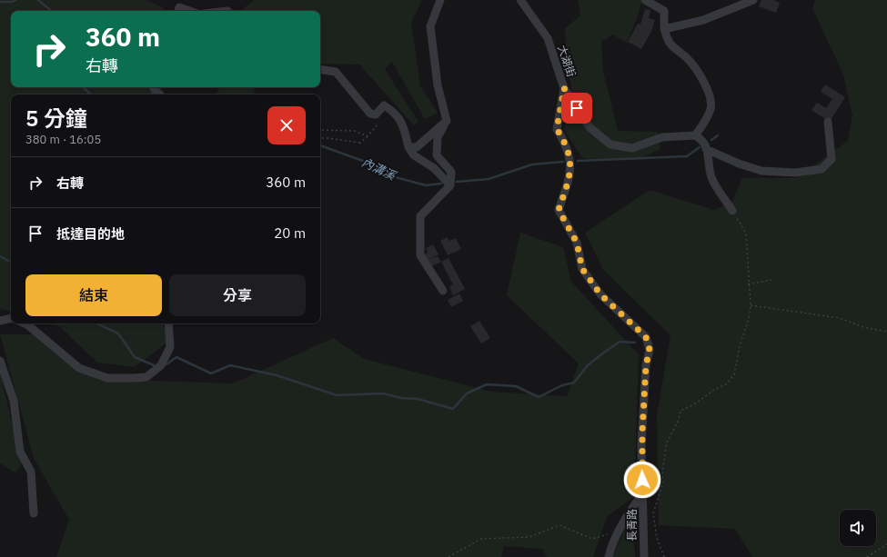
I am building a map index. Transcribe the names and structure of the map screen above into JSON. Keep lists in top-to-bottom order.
{
  "streets": {
    "street": ["大湖街", "長青路"]
  },
  "crossings": [
    ["大湖街", "長青路"]
  ],
  "water": ["內溝溪"],
  "page": {
    "turn": ["360 m", "右轉"],
    "heading": ["5 分鐘", "380 m · 16:05"],
    "list": [
      {
        "name": "右轉",
        "value": "360 m"
      },
      {
        "name": "抵達目的地",
        "value": "20 m"
      }
    ],
    "buttons": ["結束", "分享"]
  }
}
